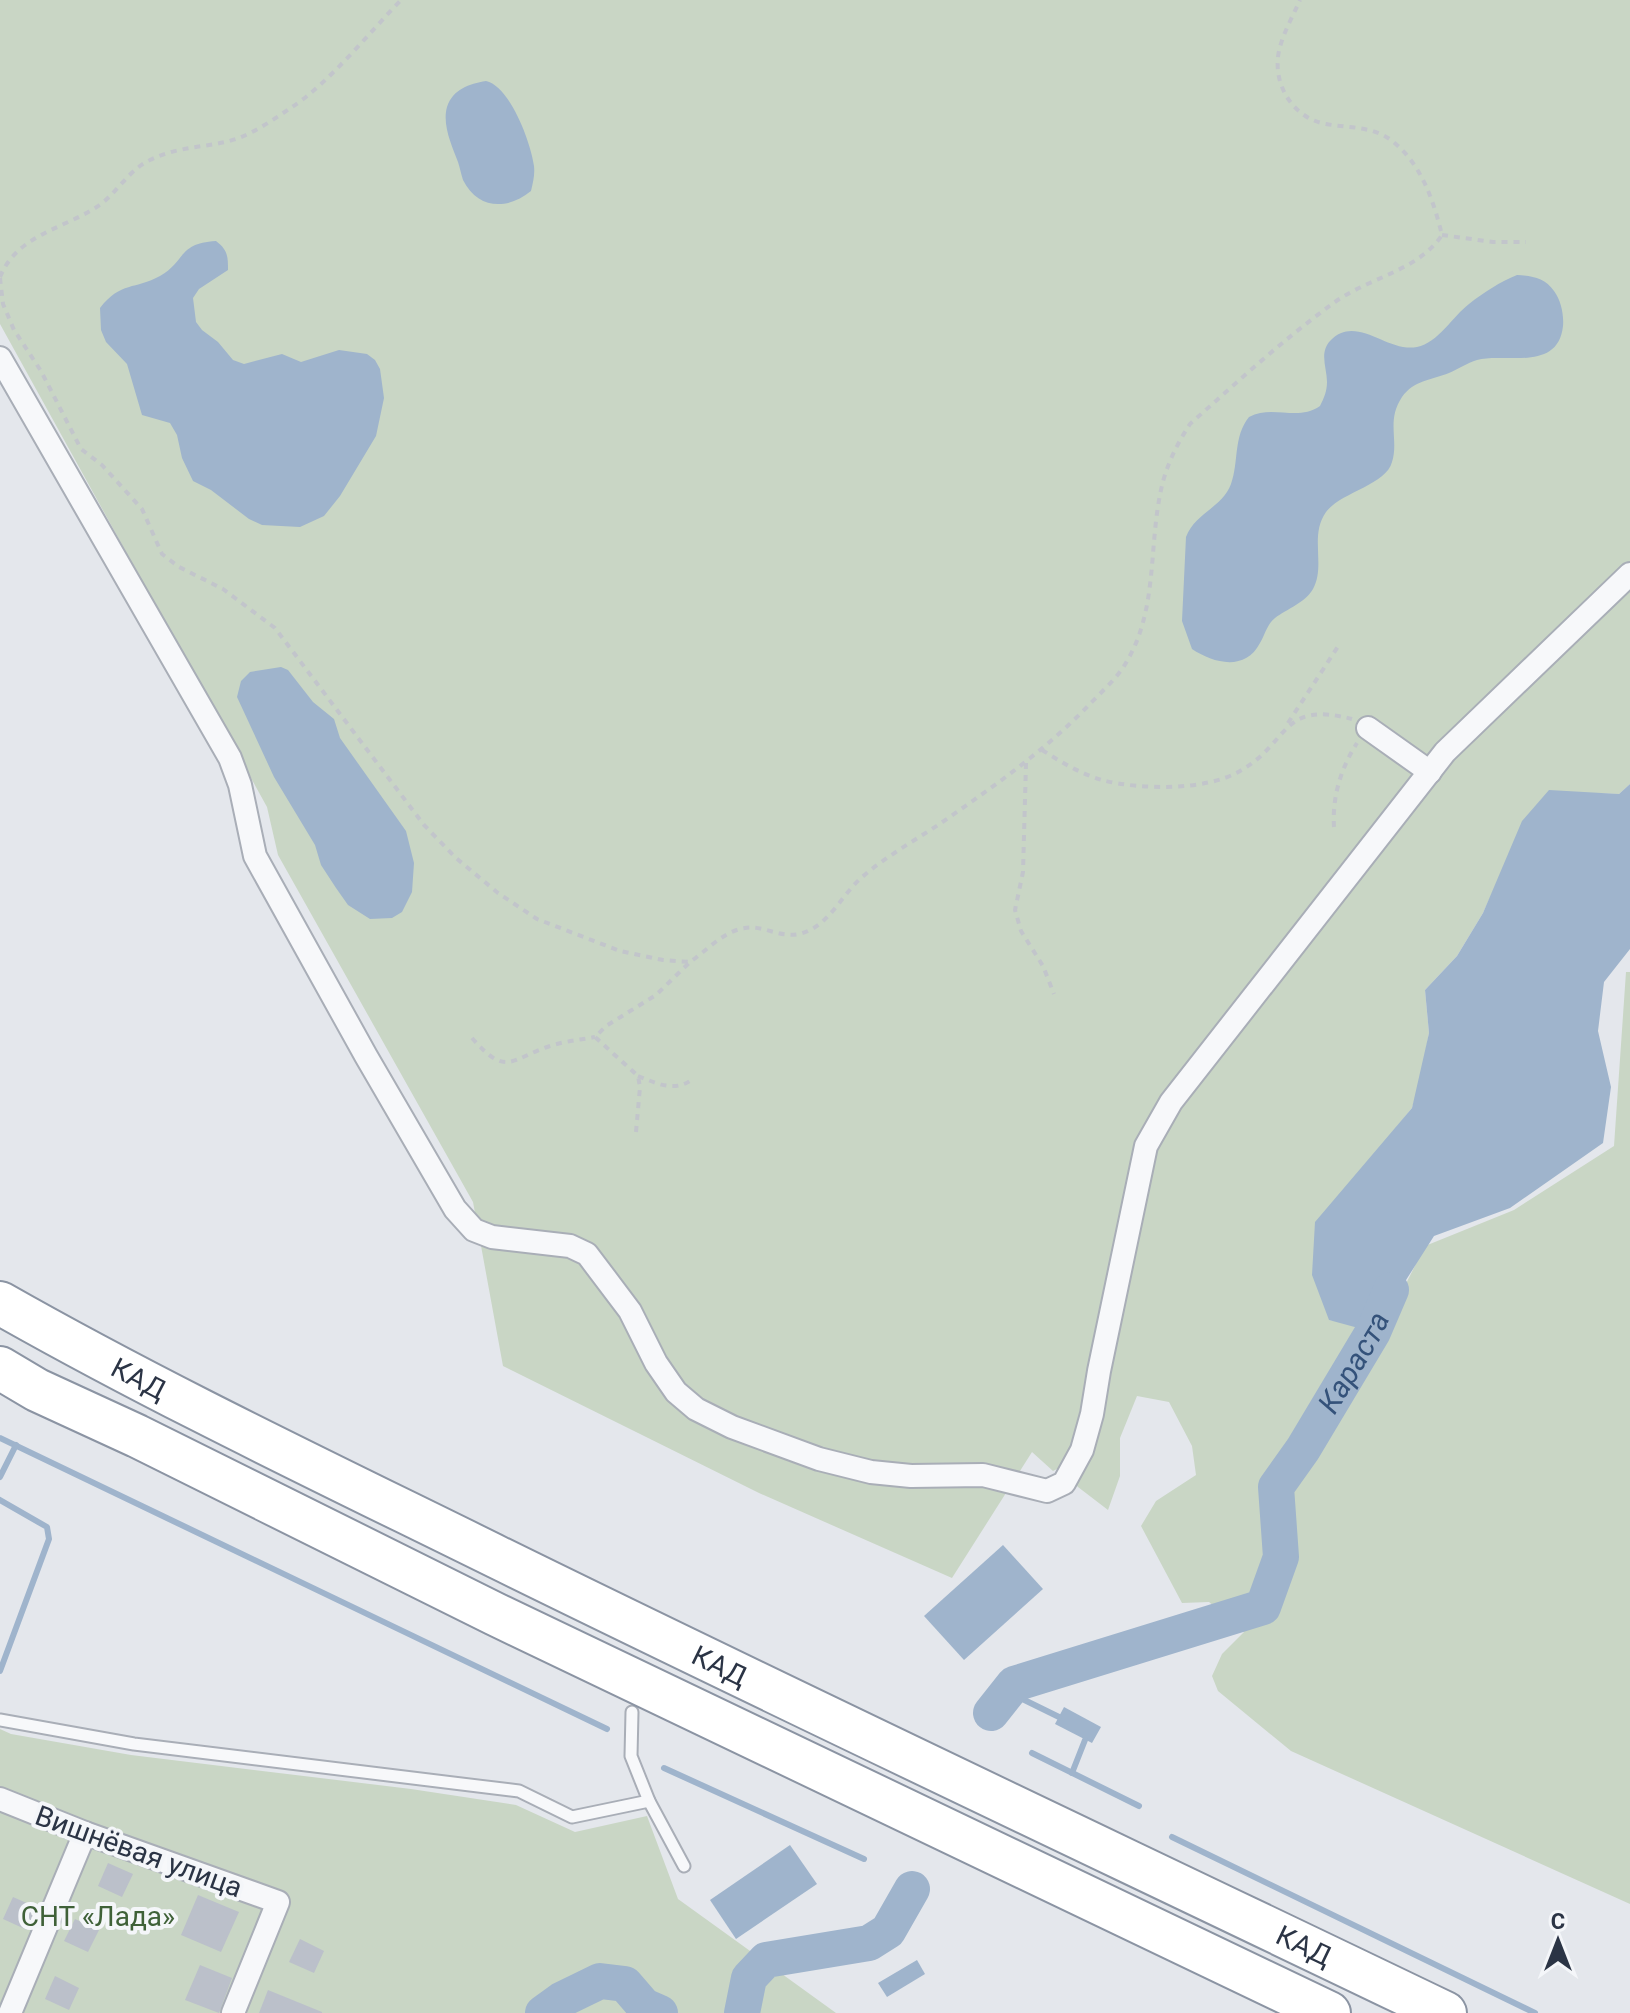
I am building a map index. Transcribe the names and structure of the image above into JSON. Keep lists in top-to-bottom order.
{
  "streets": {
    "highway": ["КАД"],
    "street": ["Вишнёвая улица"]
  },
  "water": ["Караста"],
  "parks": ["СНТ «Лада»"],
  "north": "top"
}
